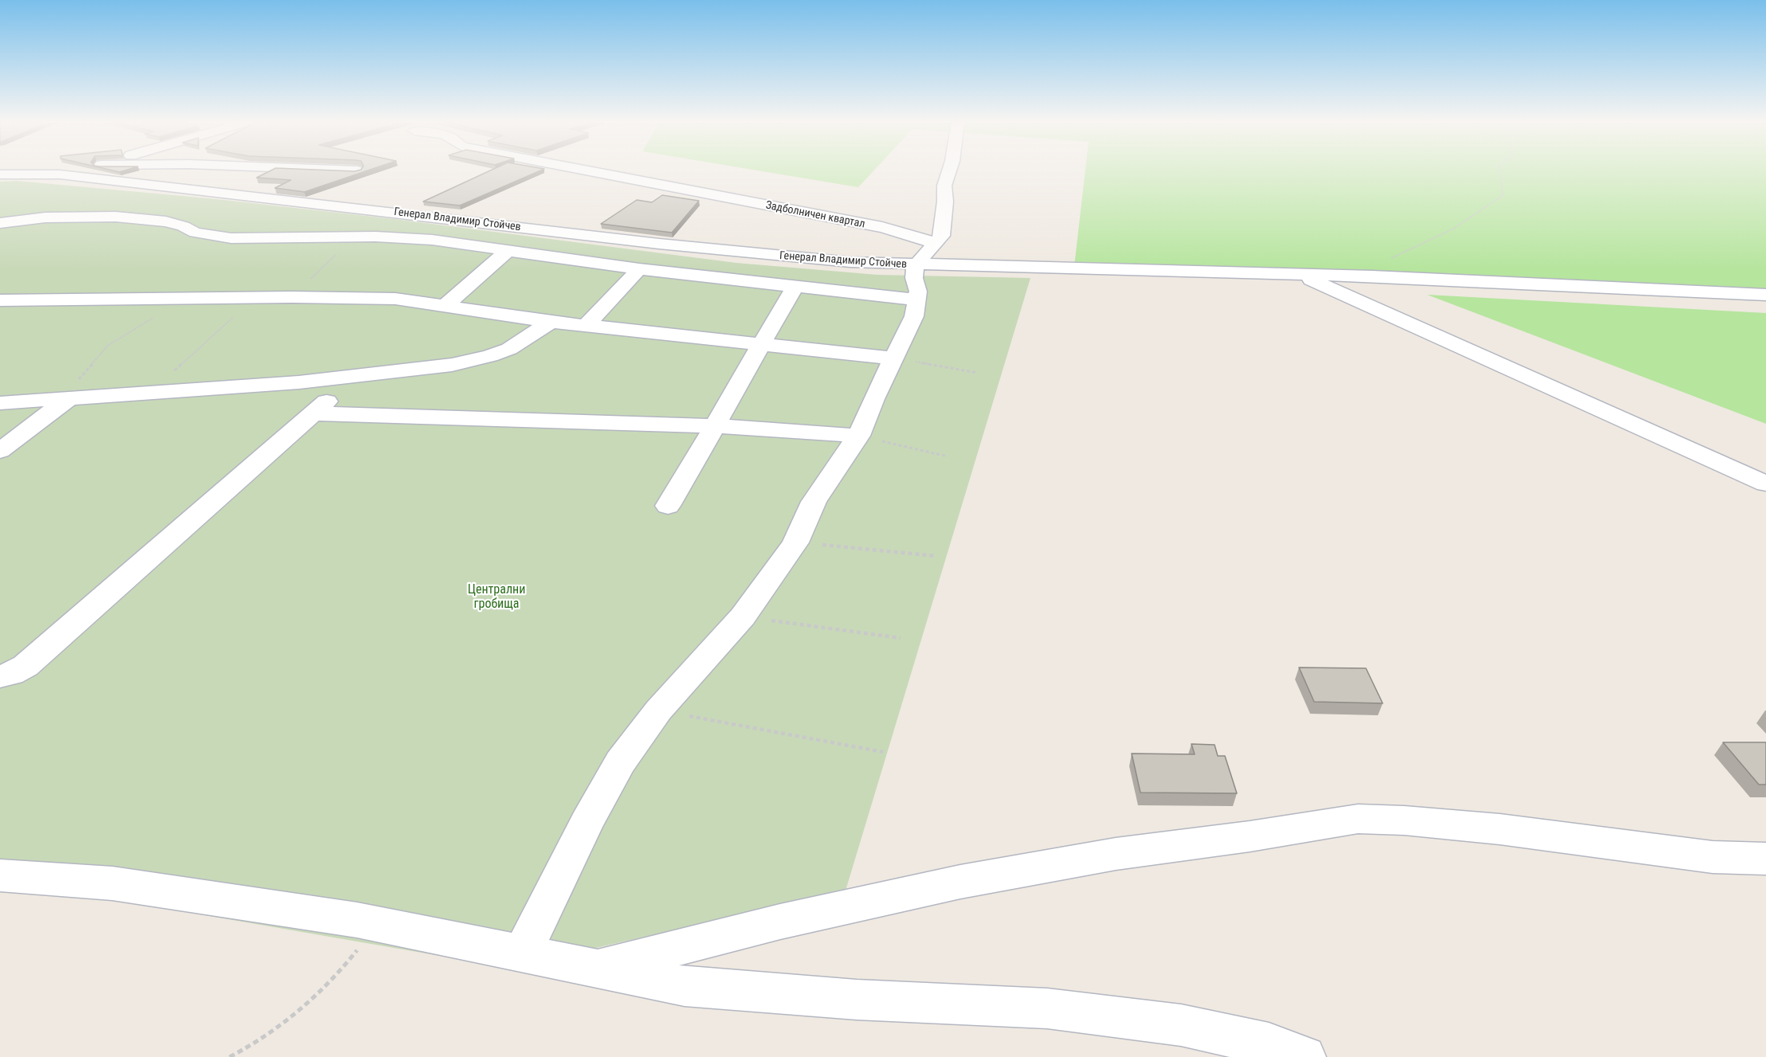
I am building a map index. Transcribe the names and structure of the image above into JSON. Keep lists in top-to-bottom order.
{
  "streets": {
    "street": ["Задболничен квартал", "Генерал Владимир Стойчев"]
  },
  "parks": ["Централни гробища"]
}
